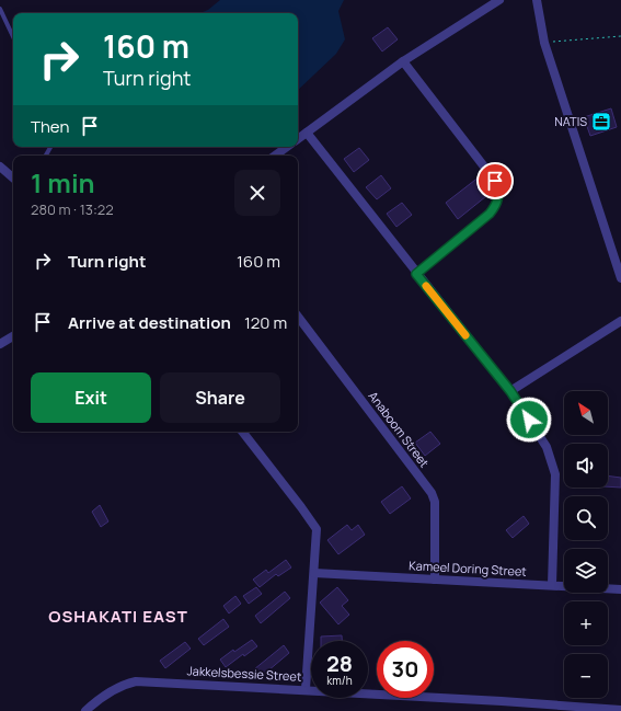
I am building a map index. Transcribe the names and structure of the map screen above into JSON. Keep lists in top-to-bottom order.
{
  "streets": {
    "street": ["Anaboom Street", "Kameel Doring Street", "Jakkelsbessie Street"]
  },
  "crossings": [
    ["Anaboom Street", "Kameel Doring Street"]
  ],
  "districts": ["OSHAKATI EAST"],
  "places": {
    "office": ["NATIS"]
  },
  "north": "top left",
  "page": {
    "turn": ["160 m", "Turn right"],
    "then": "Then",
    "heading": ["1 min", "280 m · 13:22"],
    "list": [
      {
        "name": "Turn right",
        "value": "160 m"
      },
      {
        "name": "Arrive at destination",
        "value": "120 m"
      }
    ],
    "buttons": ["Exit", "Share"],
    "map_buttons": ["+", "−"],
    "speed": "28 km/h",
    "limit": "30"
  }
}
